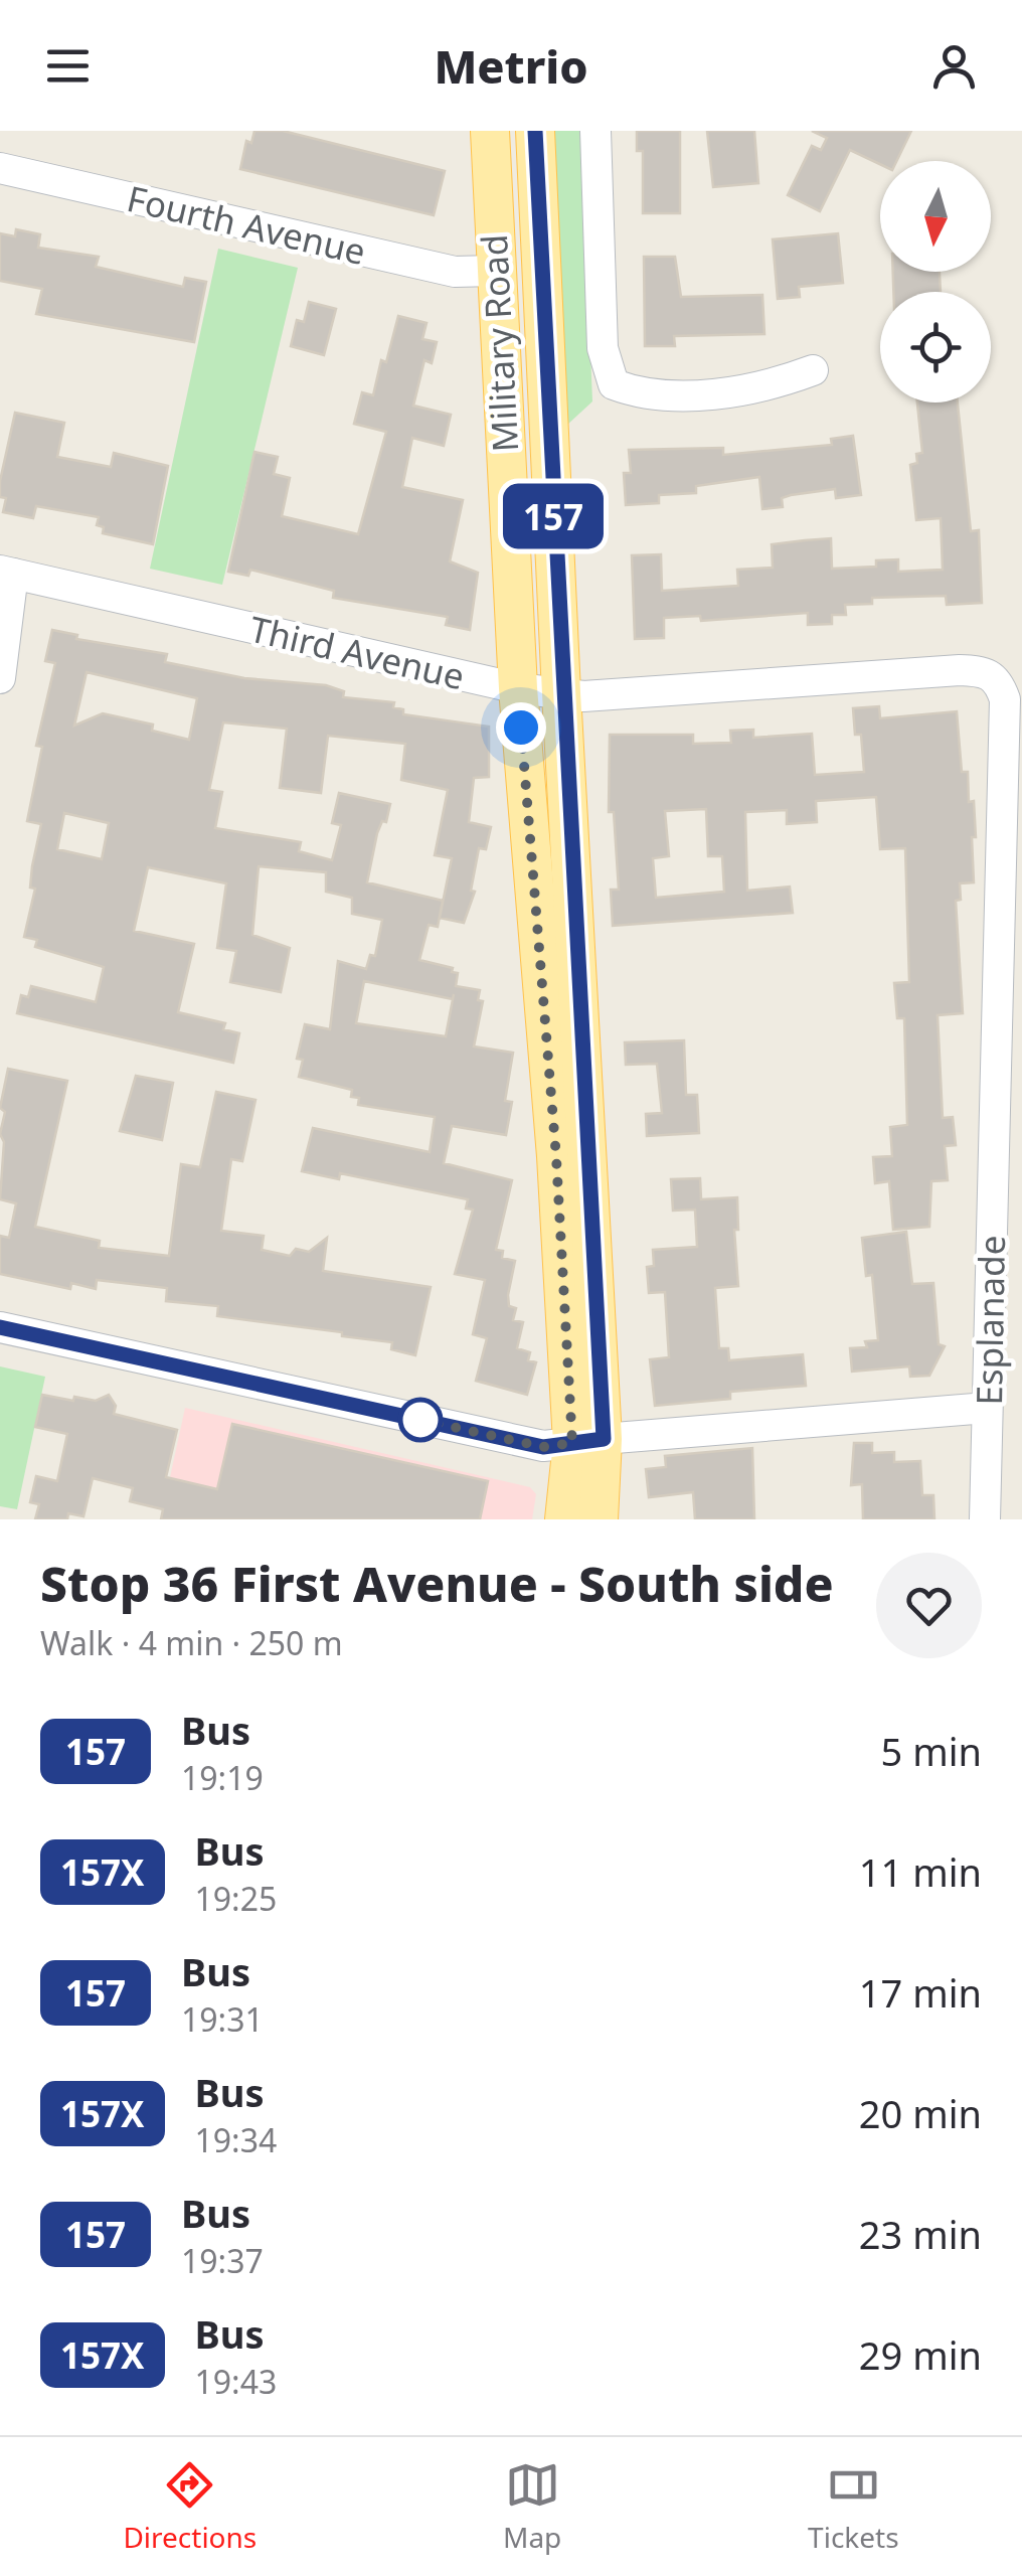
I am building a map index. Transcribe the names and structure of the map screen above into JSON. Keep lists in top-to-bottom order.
{
  "streets": {
    "main road": ["Military Road"],
    "street": ["Fourth Avenue", "Third Avenue", "Esplanade"]
  },
  "crossings": [
    ["Fourth Avenue", "Military Road"],
    ["Military Road", "Third Avenue"],
    ["Third Avenue", "Esplanade"]
  ],
  "lines": ["bus line 157"],
  "north": "bottom",
  "page": {
    "header": "Metrio",
    "on_map": "157",
    "heading": ["Stop 36 First Avenue - South side", "Walk · 4 min · 250 m"],
    "list": [
      {
        "mark": "157",
        "name": "Bus",
        "note": "19:19",
        "value": "5 min"
      },
      {
        "mark": "157X",
        "name": "Bus",
        "note": "19:25",
        "value": "11 min"
      },
      {
        "mark": "157",
        "name": "Bus",
        "note": "19:31",
        "value": "17 min"
      },
      {
        "mark": "157X",
        "name": "Bus",
        "note": "19:34",
        "value": "20 min"
      },
      {
        "mark": "157",
        "name": "Bus",
        "note": "19:37",
        "value": "23 min"
      },
      {
        "mark": "157X",
        "name": "Bus",
        "note": "19:43",
        "value": "29 min"
      }
    ],
    "tabs": ["Directions", "Map", "Tickets"]
  }
}
